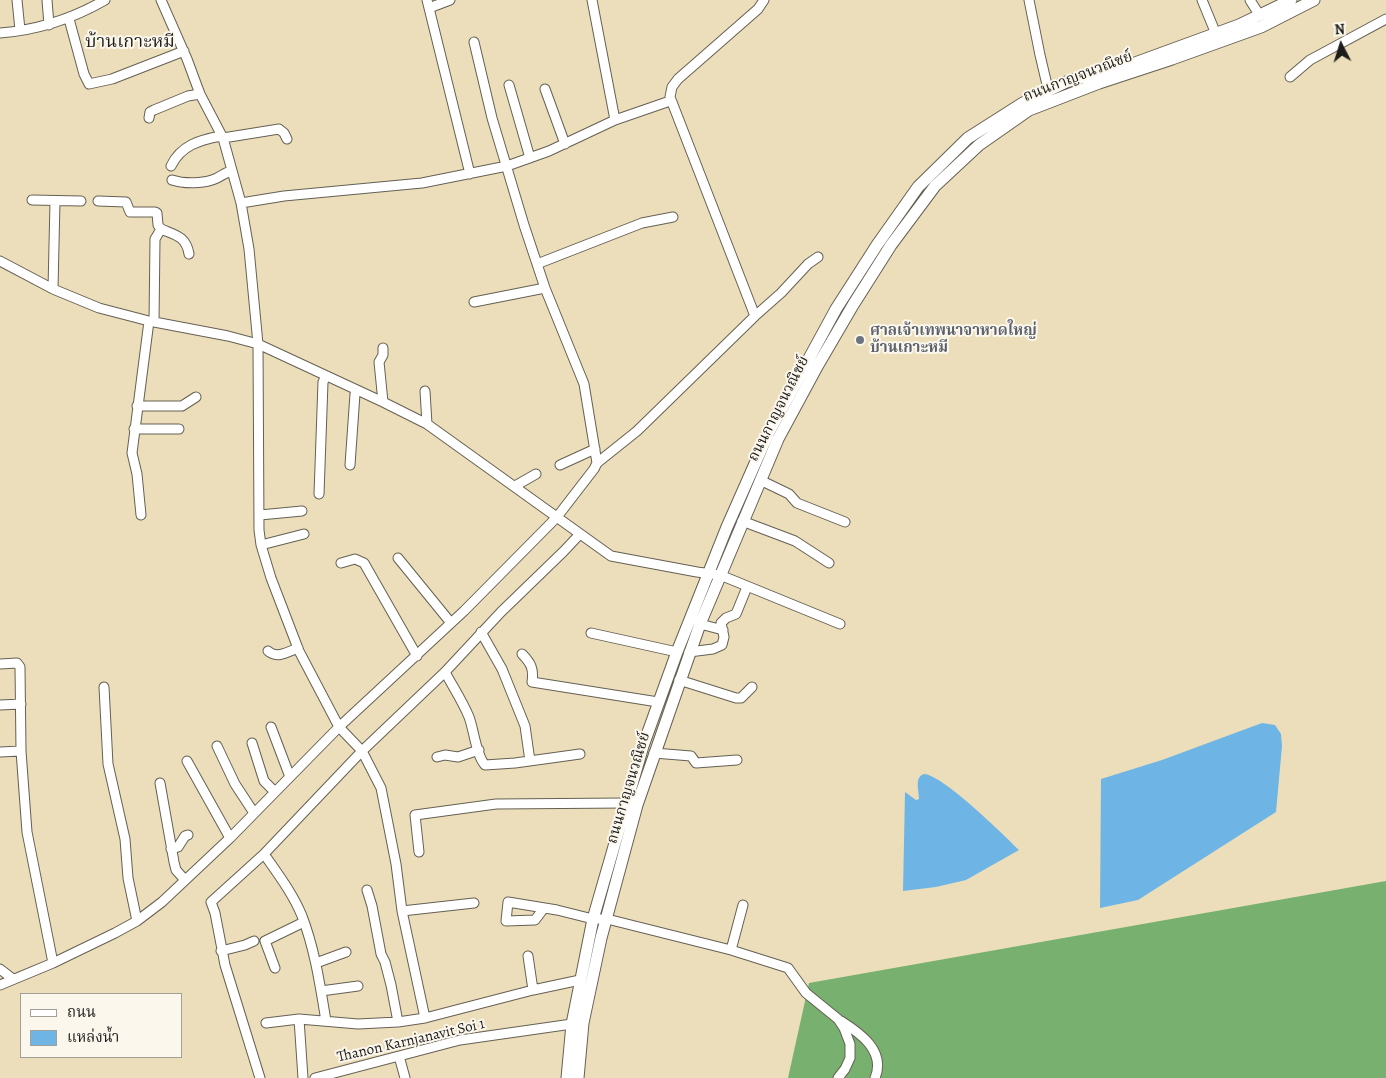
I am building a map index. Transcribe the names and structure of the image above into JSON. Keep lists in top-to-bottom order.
{
  "streets": {
    "main road": ["ถนนกาญจนวณิชย์"],
    "street": ["Thanon Karnjanavit Soi 1"]
  },
  "crossings": [
    ["ถนนกาญจนวณิชย์", "Thanon Karnjanavit Soi 1"]
  ],
  "districts": ["บ้านเกาะหมี"],
  "places": ["ศาลเจ้าเทพนาจาหาดใหญ่ บ้านเกาะหมี"],
  "legend": ["ถนน", "แหล่งน้ำ"],
  "north": "top"
}
